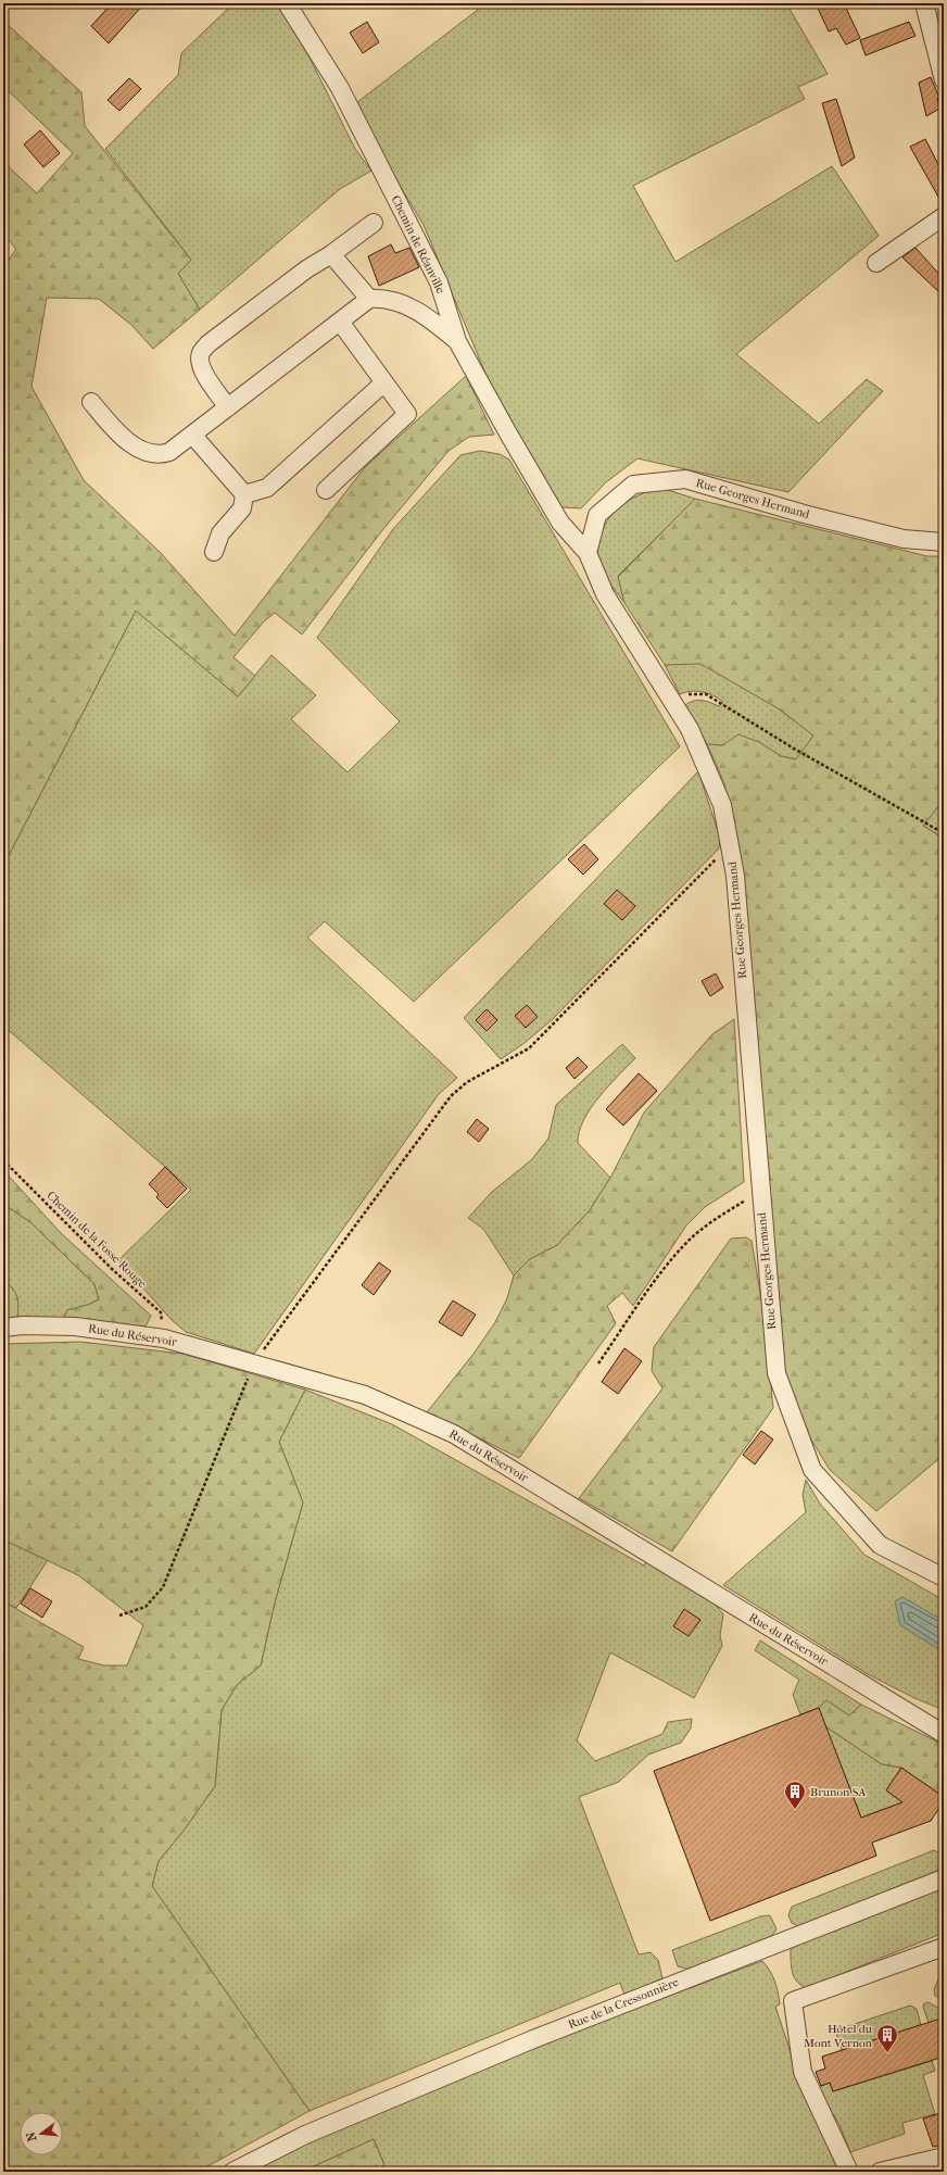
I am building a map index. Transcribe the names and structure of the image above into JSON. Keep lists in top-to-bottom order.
{
  "streets": {
    "street": [
      "Chemin de Réanville",
      "Rue Georges Hermand",
      "Rue du Réservoir",
      "Rue de la Cressonnière"
    ],
    "path": ["Chemin de la Fosse Rouge"]
  },
  "crossings": [
    ["Chemin de Réanville", "Rue Georges Hermand"],
    ["Chemin de la Fosse Rouge", "Rue du Réservoir"]
  ],
  "places": {
    "building": ["Brunon SA", "Hôtel du Mont Vernon"]
  },
  "north": "left"
}
